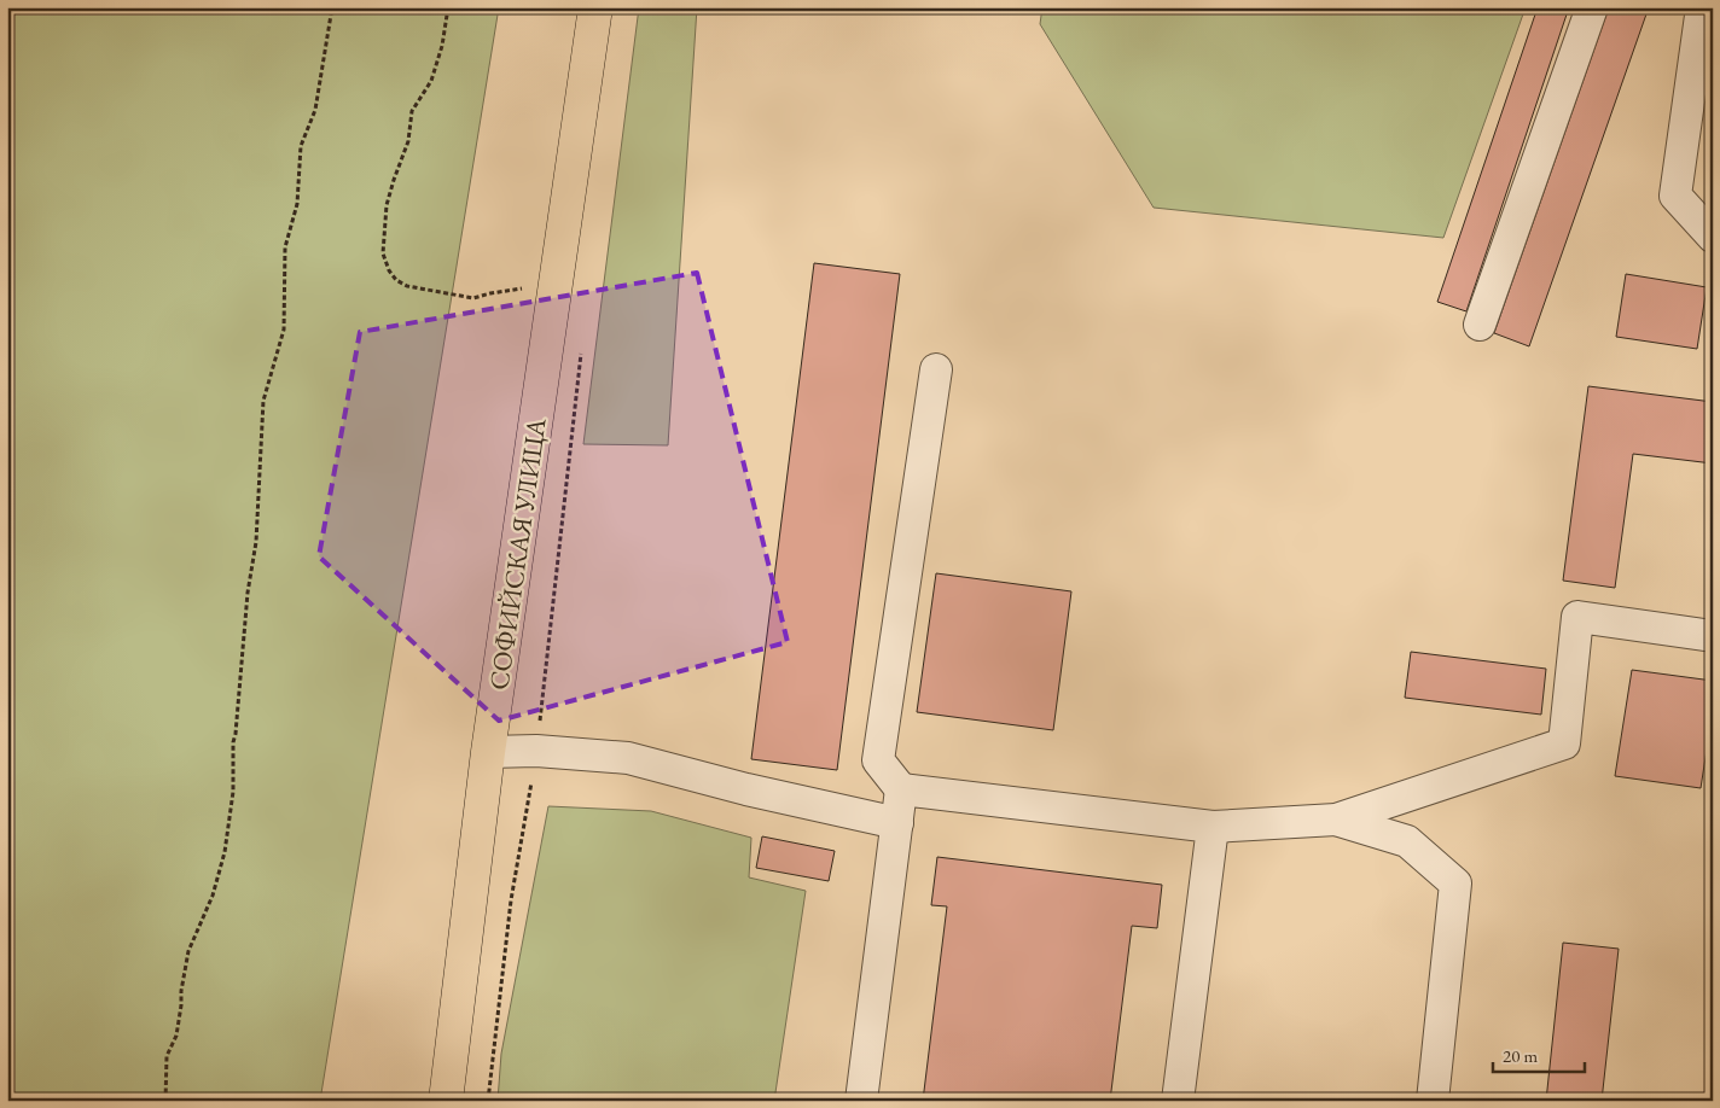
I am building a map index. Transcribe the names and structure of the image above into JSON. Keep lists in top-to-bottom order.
{
  "streets": {
    "main road": ["СОФИЙСКАЯ УЛИЦА"]
  },
  "scale_bar": "20 m"
}
